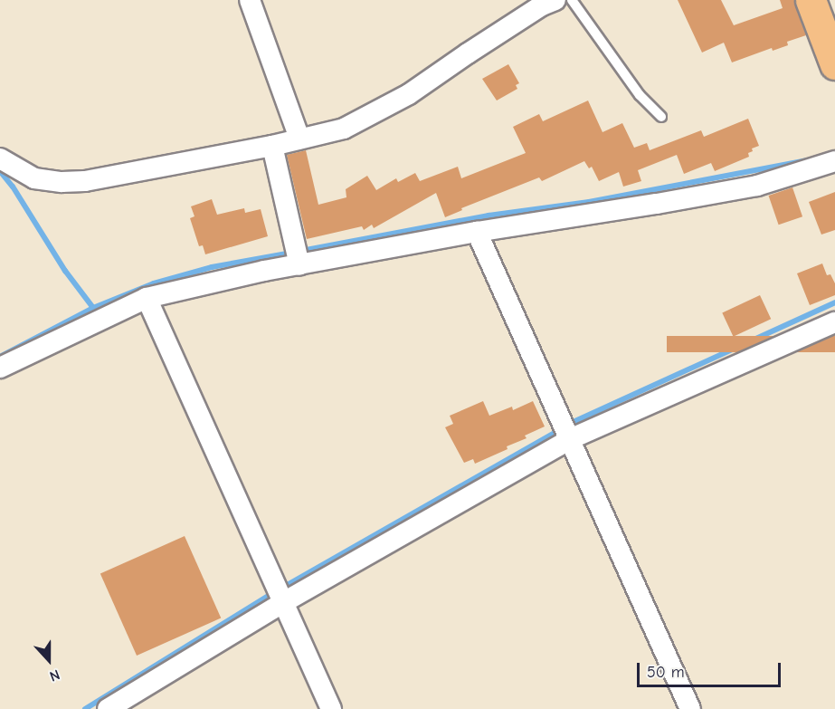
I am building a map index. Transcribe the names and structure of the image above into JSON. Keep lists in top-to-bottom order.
{
  "scale_bar": "50 m",
  "north": "bottom"
}
